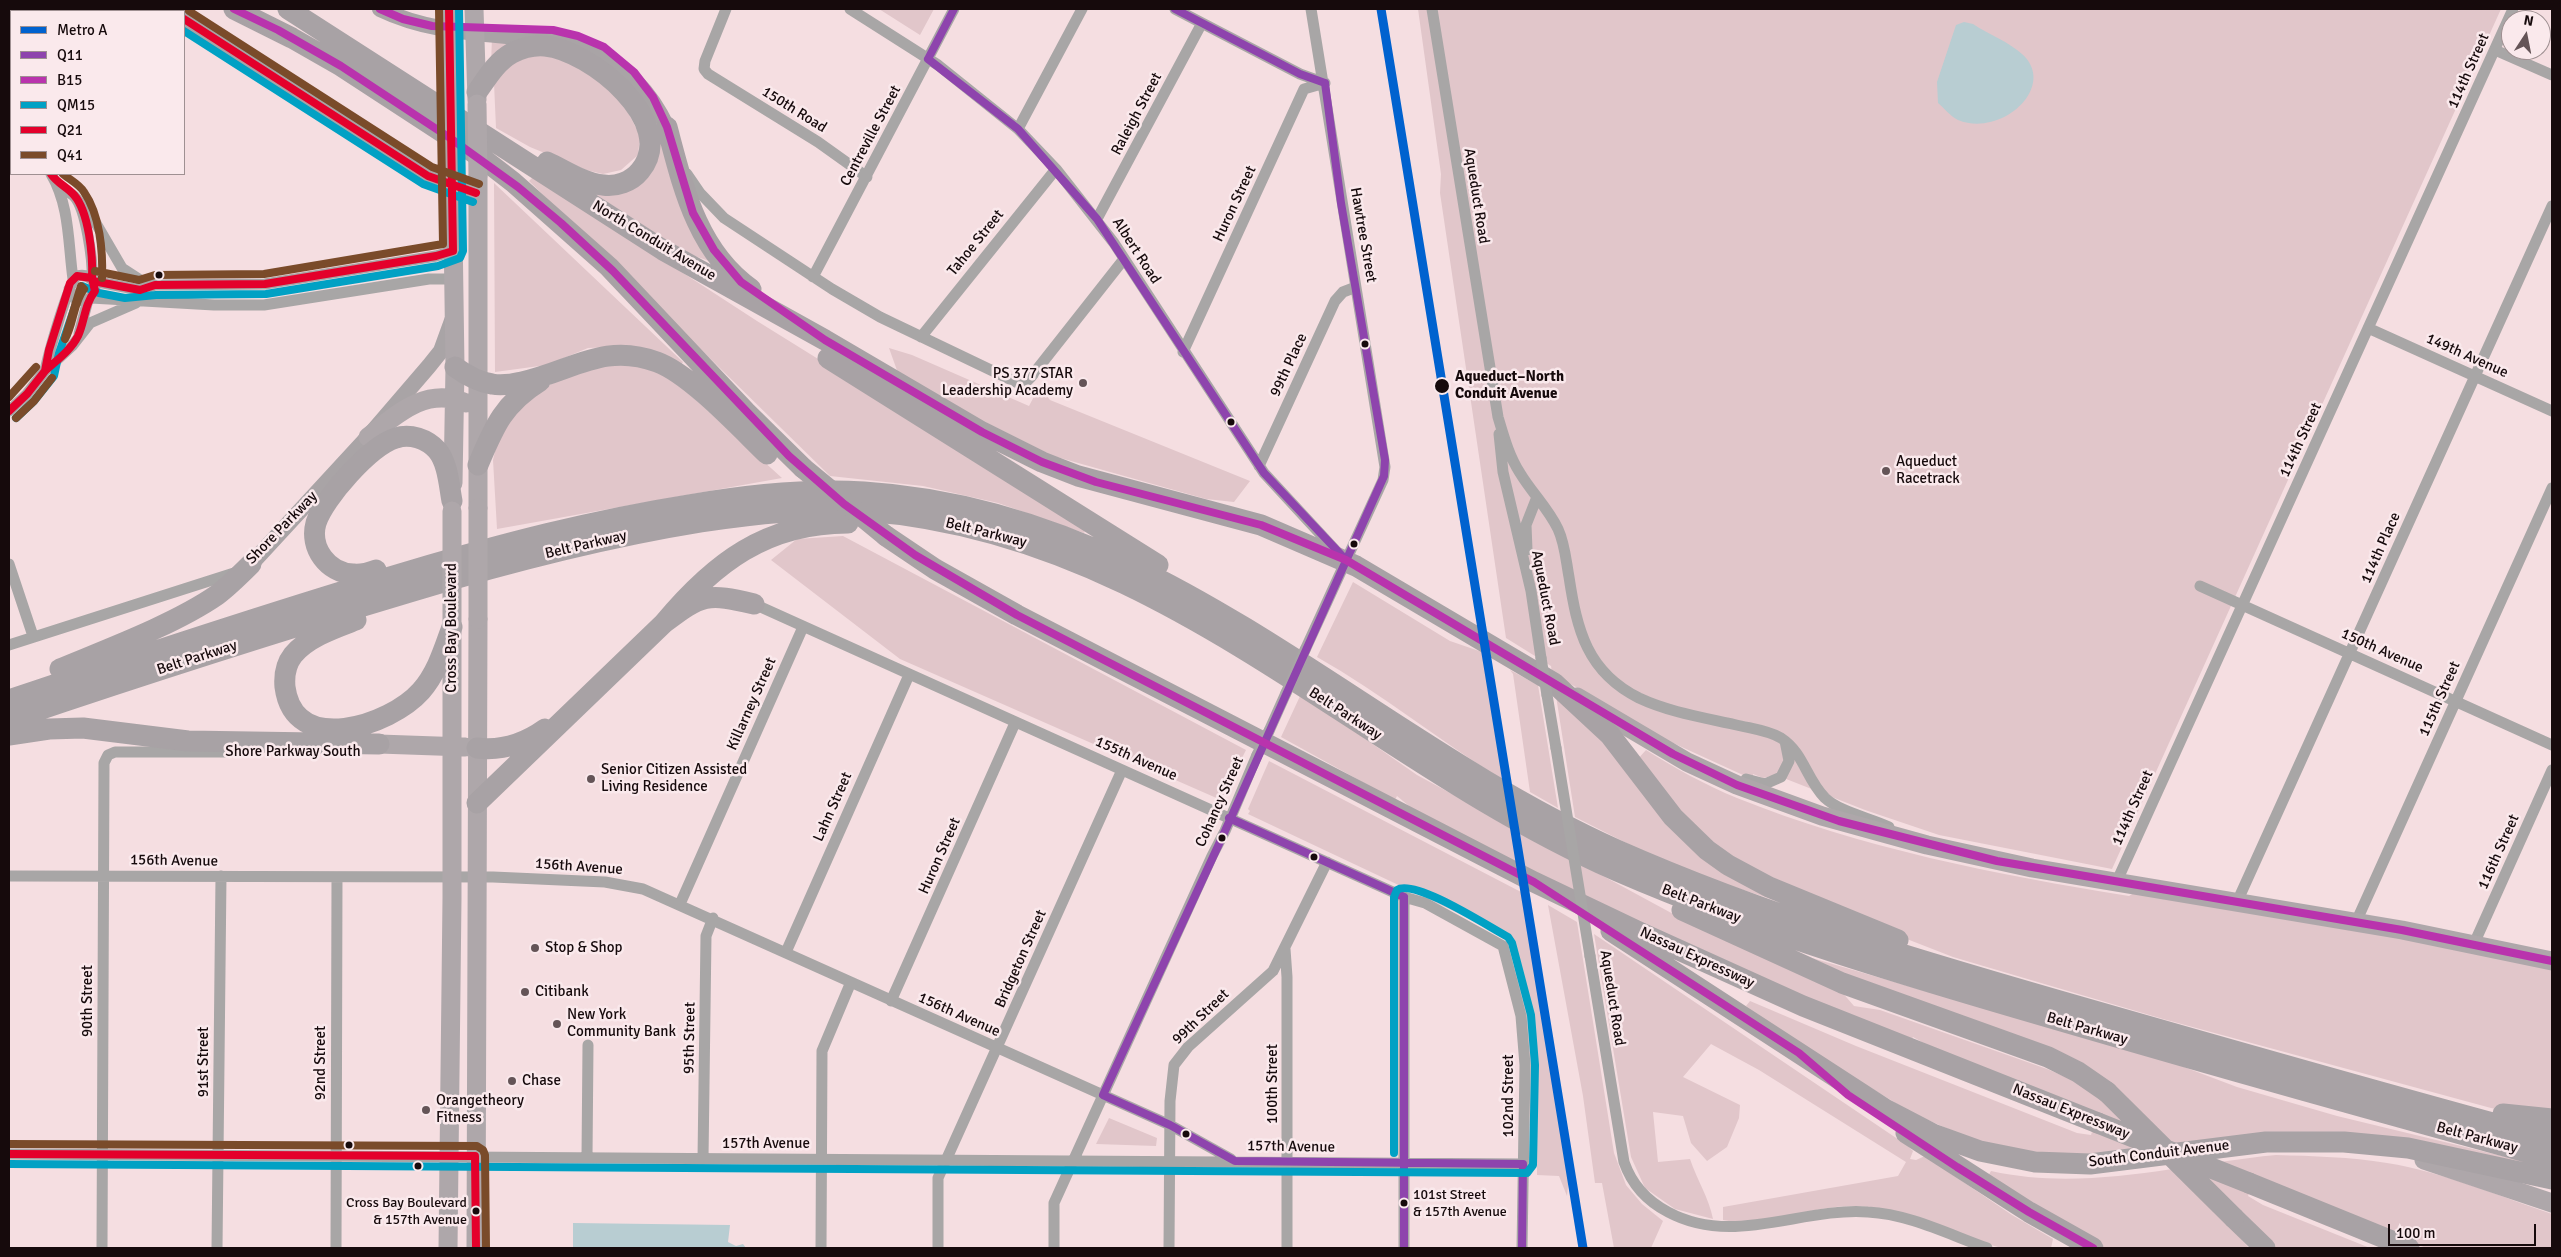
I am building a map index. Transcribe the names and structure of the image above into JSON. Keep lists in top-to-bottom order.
{
  "streets": {
    "highway": [
      "North Conduit Avenue",
      "Belt Parkway",
      "Nassau Expressway",
      "South Conduit Avenue"
    ],
    "main road": ["Cross Bay Boulevard", "Shore Parkway South"],
    "street": [
      "114th Street",
      "150th Road",
      "Raleigh Street",
      "Centreville Street",
      "Aqueduct Road",
      "Huron Street",
      "Hawtree Street",
      "Tahoe Street",
      "Albert Road",
      "149th Avenue",
      "99th Place",
      "Shore Parkway",
      "114th Place",
      "150th Avenue",
      "115th Street",
      "Killarney Street",
      "155th Avenue",
      "Cohancy Street",
      "Lahn Street",
      "116th Street",
      "156th Avenue",
      "Bridgeton Street",
      "90th Street",
      "99th Street",
      "95th Street",
      "91st Street",
      "92nd Street",
      "100th Street",
      "102nd Street",
      "157th Avenue"
    ]
  },
  "crossings": [
    ["114th Street", "North Conduit Avenue"],
    ["114th Street", "149th Avenue"],
    ["114th Street", "150th Avenue"],
    ["150th Road", "Centreville Street"],
    ["Raleigh Street", "Albert Road"],
    ["Centreville Street", "Albert Road"],
    ["Aqueduct Road", "North Conduit Avenue"],
    ["Huron Street", "Hawtree Street"],
    ["Huron Street", "Albert Road"],
    ["Huron Street", "155th Avenue"],
    ["Huron Street", "156th Avenue"],
    ["Hawtree Street", "99th Place"],
    ["Hawtree Street", "Cohancy Street"],
    ["North Conduit Avenue", "Albert Road"],
    ["North Conduit Avenue", "114th Place"],
    ["North Conduit Avenue", "115th Street"],
    ["North Conduit Avenue", "Cohancy Street"],
    ["North Conduit Avenue", "116th Street"],
    ["Tahoe Street", "Albert Road"],
    ["Albert Road", "99th Place"],
    ["Albert Road", "Cohancy Street"],
    ["149th Avenue", "114th Place"],
    ["Shore Parkway", "Cross Bay Boulevard"],
    ["114th Place", "150th Avenue"],
    ["Cross Bay Boulevard", "Shore Parkway South"],
    ["Cross Bay Boulevard", "156th Avenue"],
    ["Cross Bay Boulevard", "157th Avenue"],
    ["150th Avenue", "115th Street"],
    ["Killarney Street", "155th Avenue"],
    ["Killarney Street", "156th Avenue"],
    ["Shore Parkway South", "90th Street"],
    ["155th Avenue", "Cohancy Street"],
    ["155th Avenue", "Lahn Street"],
    ["155th Avenue", "Bridgeton Street"],
    ["155th Avenue", "99th Street"],
    ["155th Avenue", "102nd Street"],
    ["Cohancy Street", "156th Avenue"],
    ["Cohancy Street", "157th Avenue"],
    ["Lahn Street", "156th Avenue"],
    ["156th Avenue", "Bridgeton Street"],
    ["156th Avenue", "90th Street"],
    ["156th Avenue", "95th Street"],
    ["156th Avenue", "91st Street"],
    ["156th Avenue", "92nd Street"],
    ["Nassau Expressway", "South Conduit Avenue"],
    ["Bridgeton Street", "157th Avenue"],
    ["90th Street", "157th Avenue"],
    ["99th Street", "100th Street"],
    ["99th Street", "157th Avenue"],
    ["95th Street", "157th Avenue"],
    ["91st Street", "157th Avenue"],
    ["92nd Street", "157th Avenue"],
    ["100th Street", "157th Avenue"],
    ["102nd Street", "157th Avenue"]
  ],
  "places": [
    "PS 377 STAR Leadership Academy",
    "Aqueduct–North Conduit Avenue",
    "Aqueduct Racetrack",
    "Senior Citizen Assisted Living Residence",
    "Stop & Shop",
    "Citibank",
    "New York Community Bank",
    "Chase",
    "Orangetheory Fitness",
    "101st Street & 157th Avenue",
    "Cross Bay Boulevard & 157th Avenue"
  ],
  "lines": [
    "metro line A",
    "transit line Q11",
    "transit line B15",
    "transit line QM15",
    "transit line Q21",
    "transit line Q41"
  ],
  "legend": [
    "Metro A",
    "Q11",
    "B15",
    "QM15",
    "Q21",
    "Q41"
  ],
  "scale_bar": "100 m",
  "north": "top"
}
